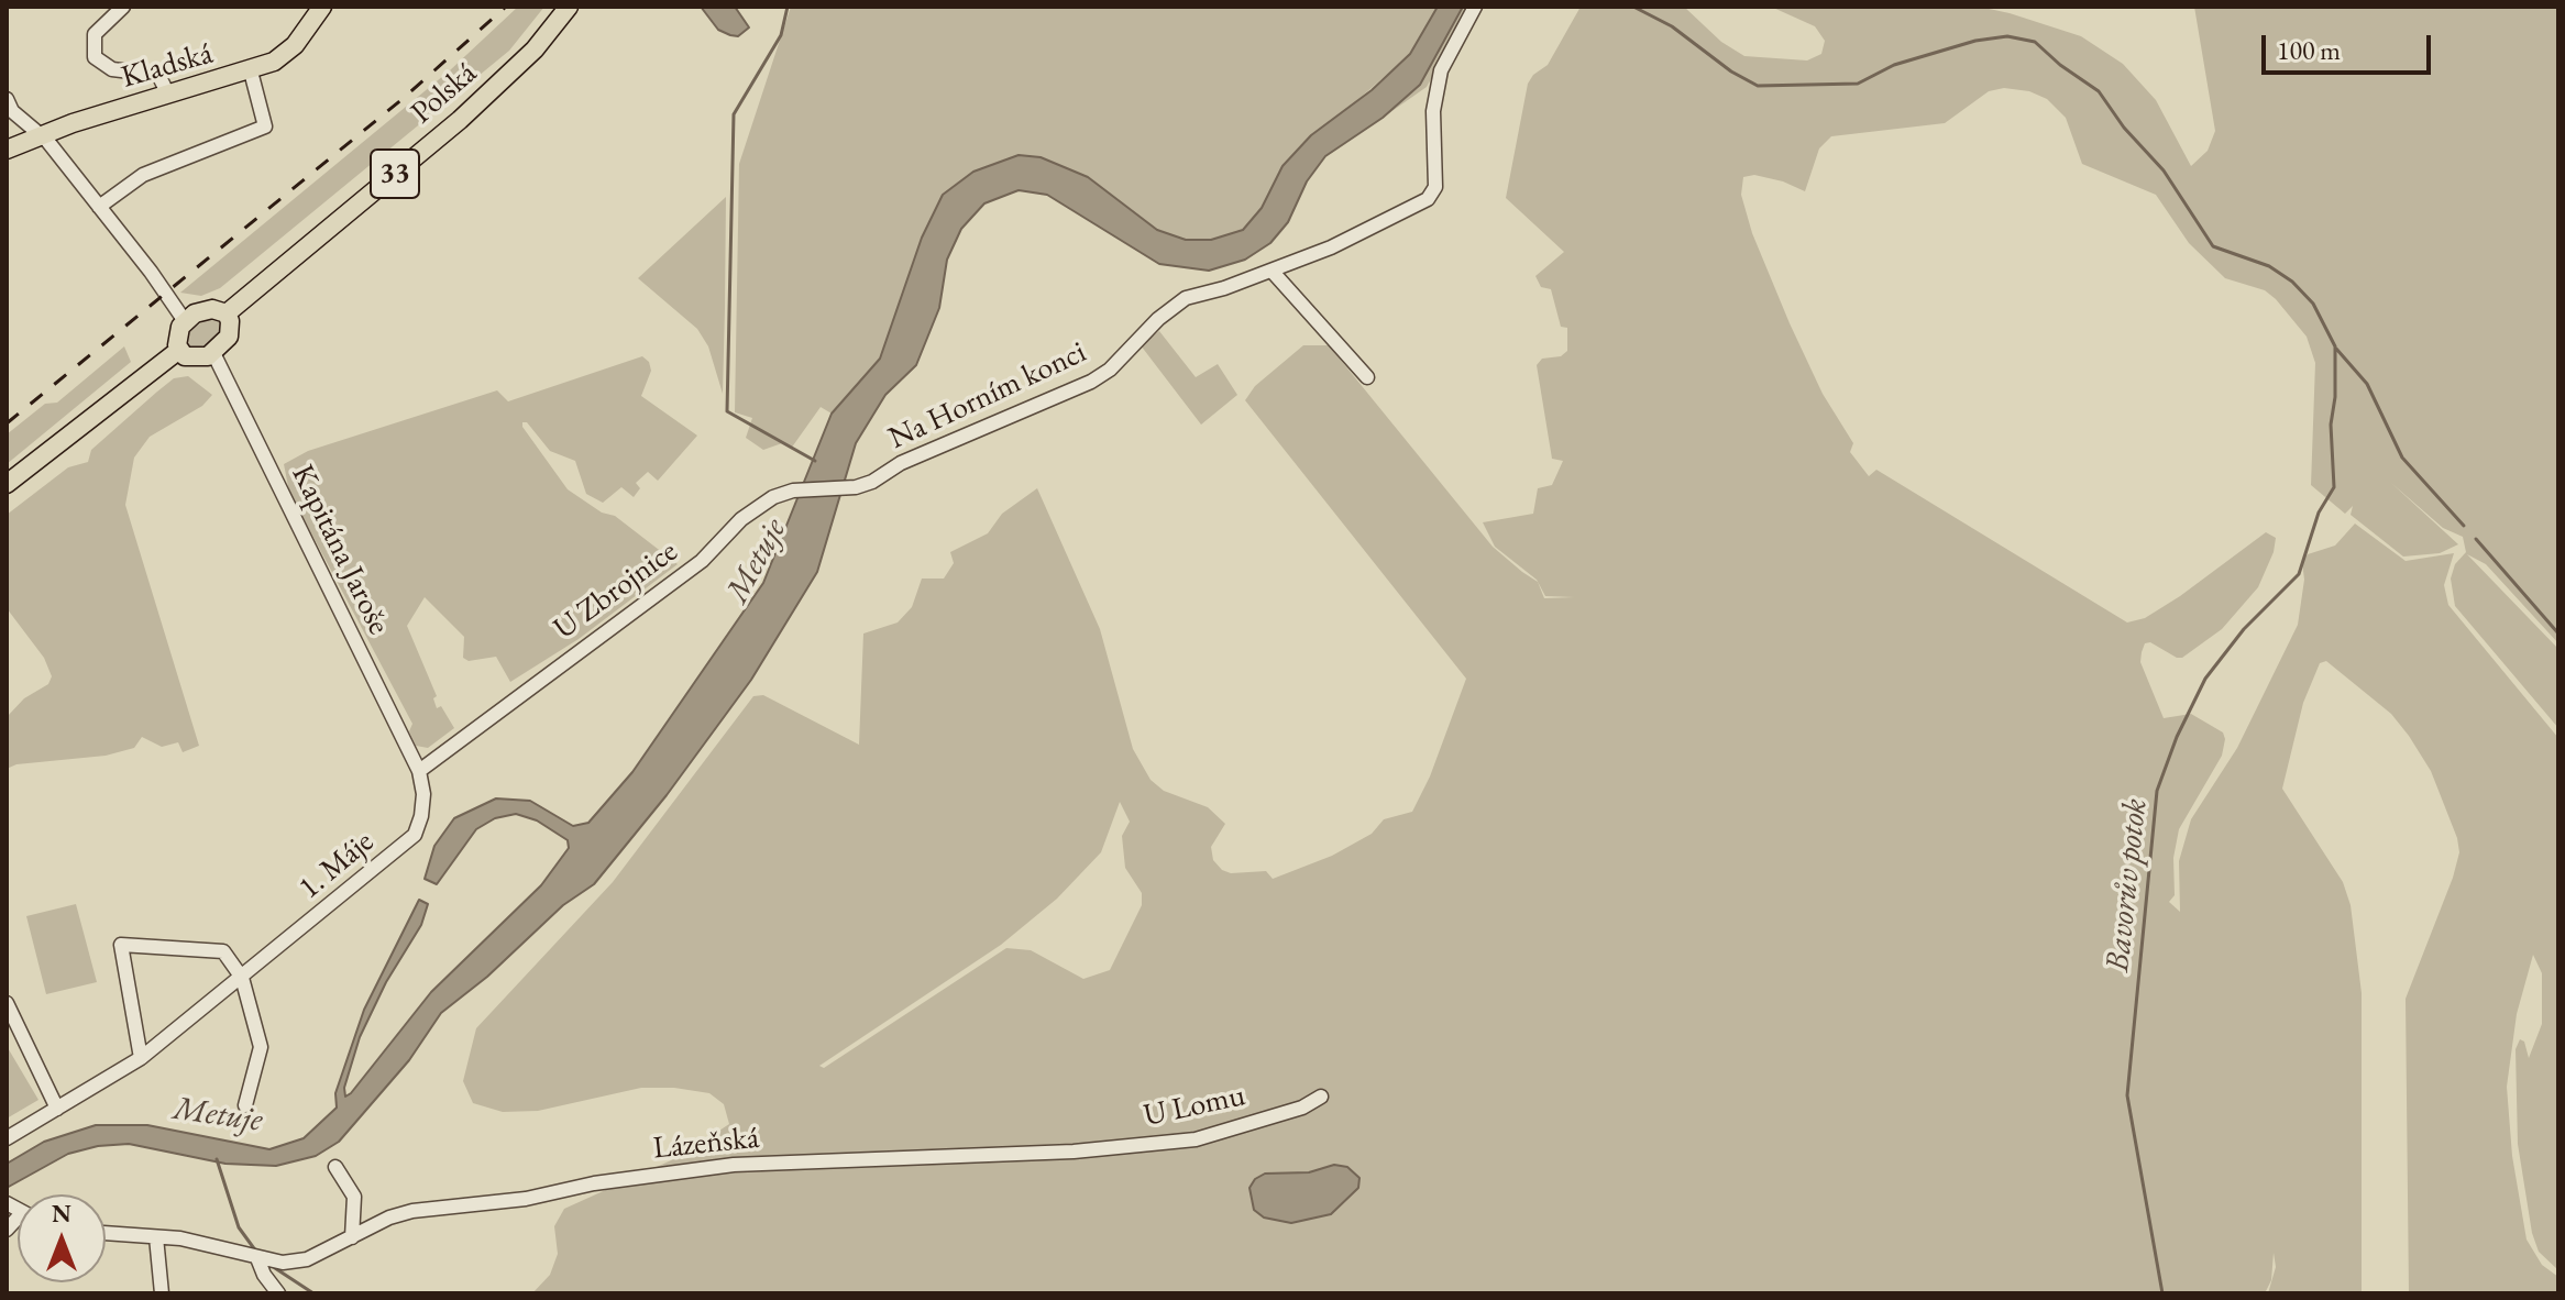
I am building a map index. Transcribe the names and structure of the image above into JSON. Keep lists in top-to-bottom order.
{
  "streets": {
    "main road": ["Kladská", "Polská", "33"],
    "street": [
      "Na Horním konci",
      "Kapitána Jaroše",
      "U Zbrojnice",
      "1. Máje",
      "U Lomu",
      "Lázeňská"
    ]
  },
  "crossings": [
    ["Polská", "Kapitána Jaroše"],
    ["Na Horním konci", "U Zbrojnice"],
    ["Kapitána Jaroše", "U Zbrojnice"],
    ["Kapitána Jaroše", "1. Máje"],
    ["U Zbrojnice", "1. Máje"],
    ["U Lomu", "Lázeňská"]
  ],
  "water": ["Metuje", "Bavorův potok"],
  "scale_bar": "100 m",
  "north": "top"
}
